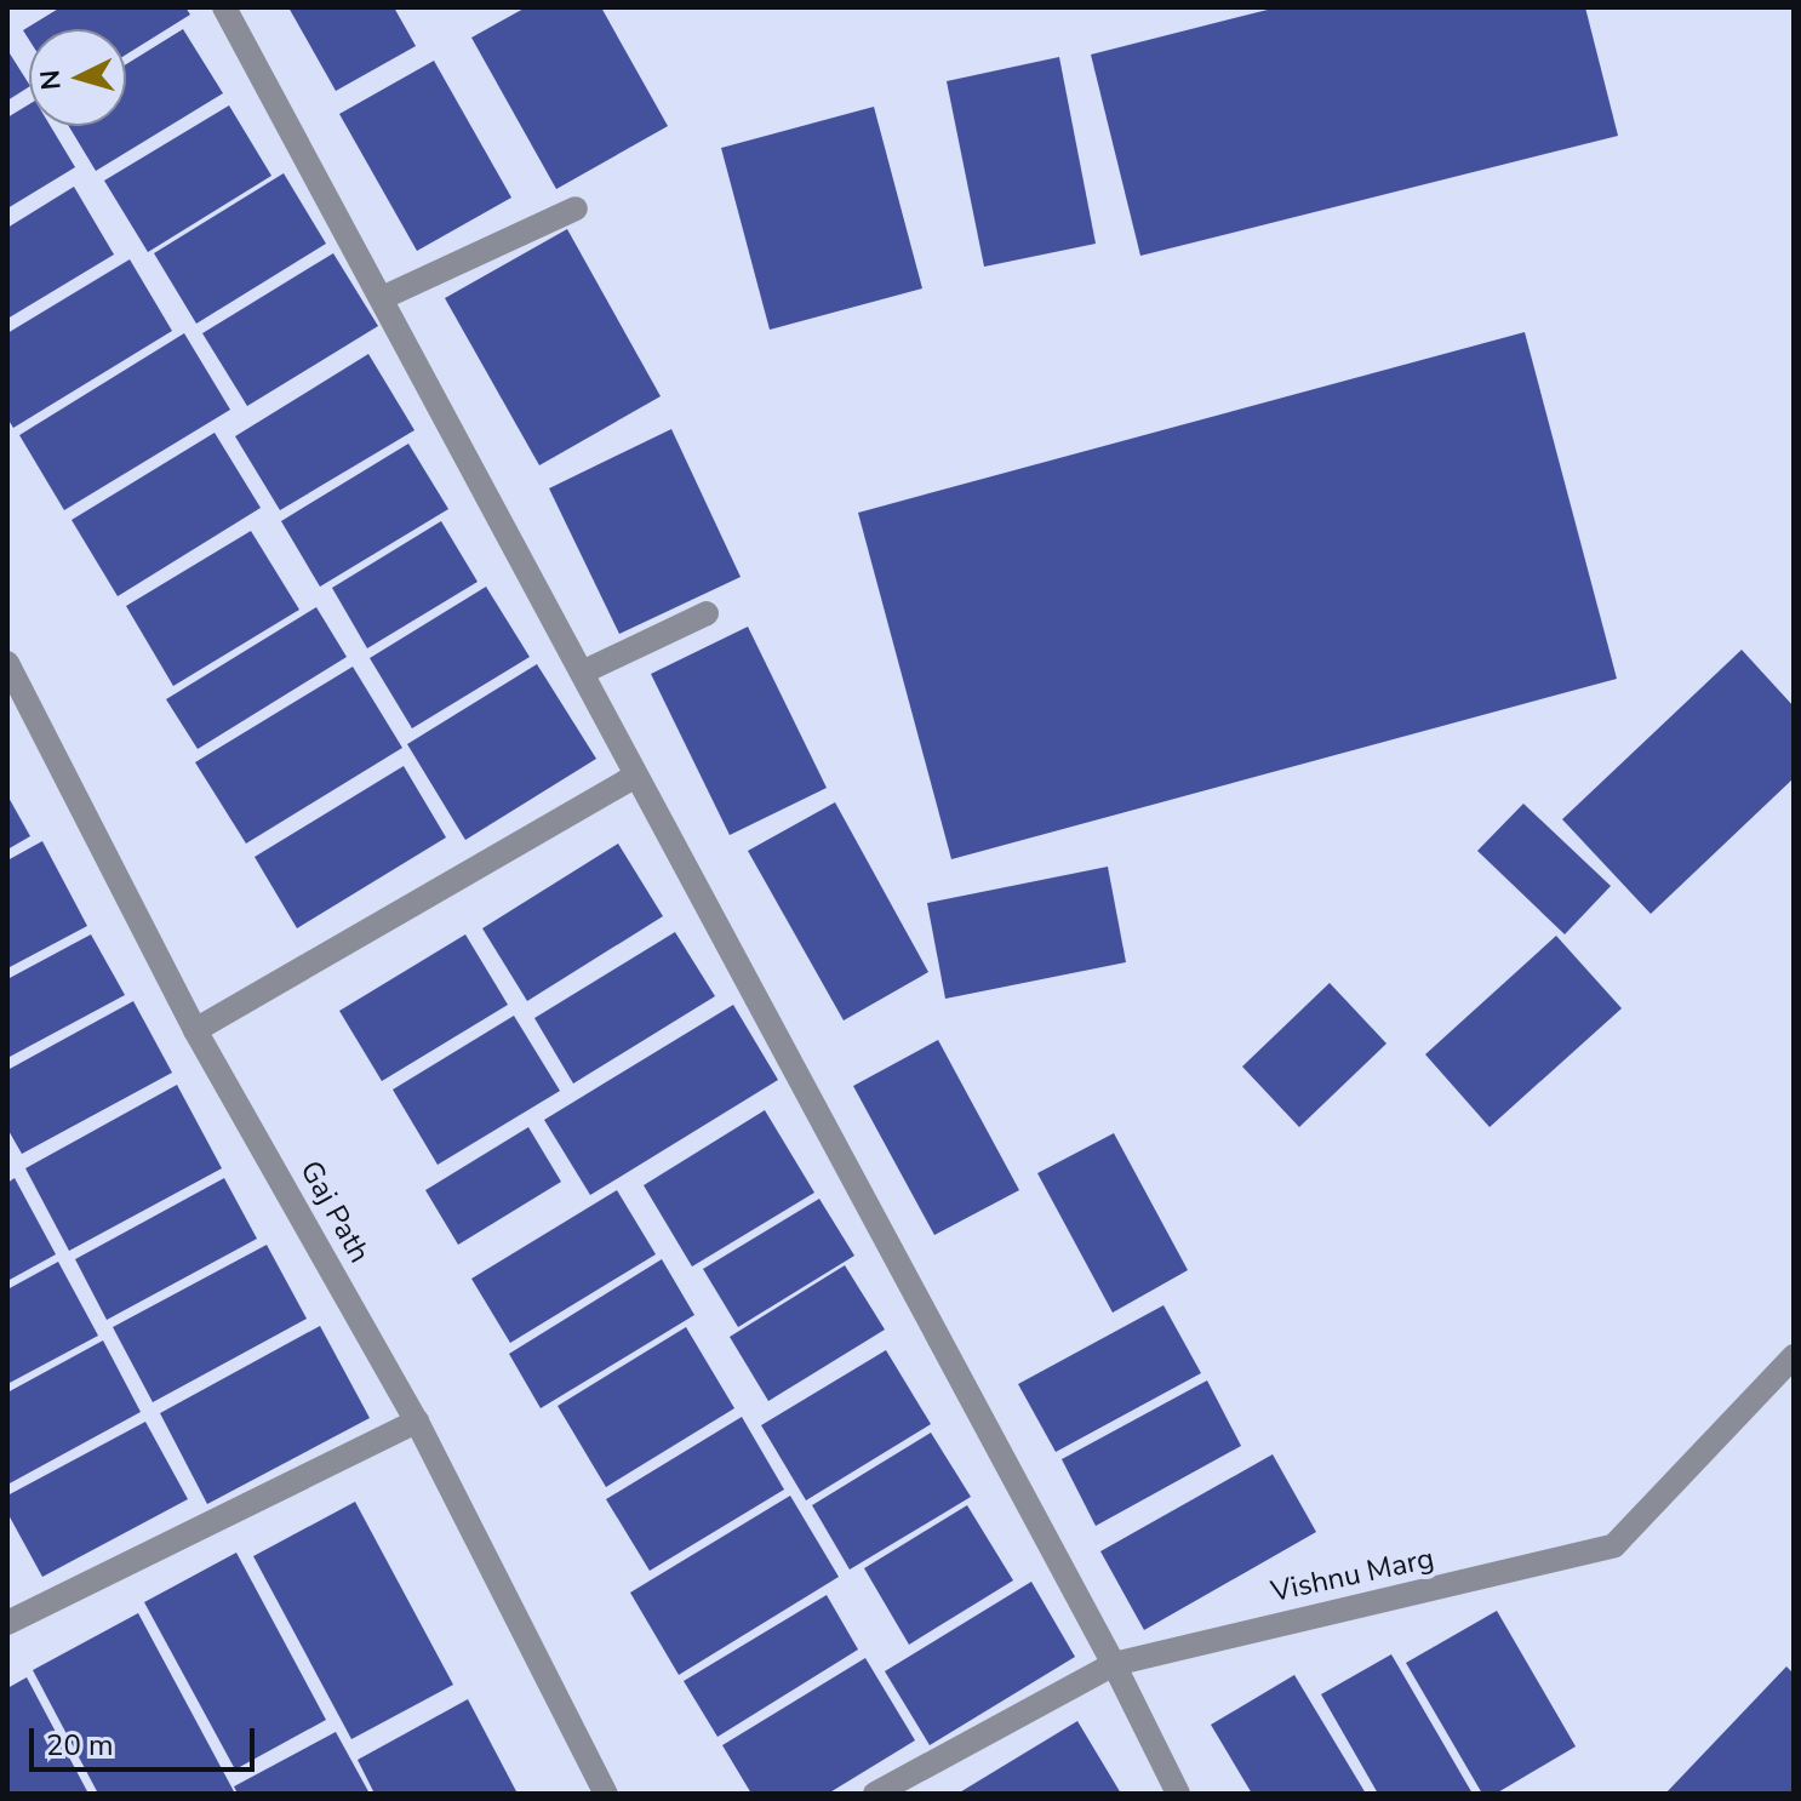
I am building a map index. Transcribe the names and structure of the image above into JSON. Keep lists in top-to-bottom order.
{
  "streets": {
    "street": ["Gaj Path", "Vishnu Marg"]
  },
  "scale_bar": "20 m",
  "north": "left"
}
